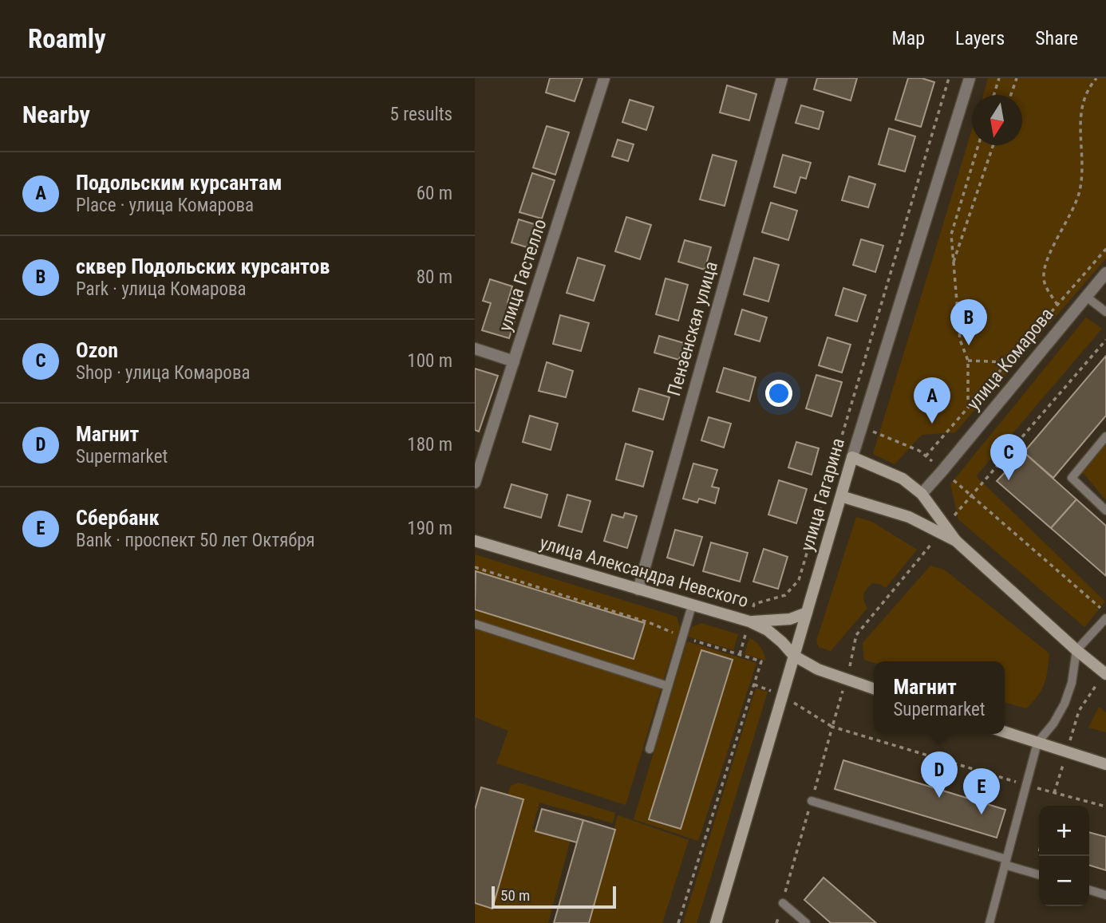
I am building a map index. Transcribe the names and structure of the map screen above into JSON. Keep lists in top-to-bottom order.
{
  "streets": {
    "main road": ["улица Гагарина", "улица Александра Невского"],
    "street": ["улица Гастелло", "Пензенская улица", "улица Комарова"]
  },
  "crossings": [
    ["Пензенская улица", "улица Александра Невского"],
    ["улица Гагарина", "улица Александра Невского"]
  ],
  "scale_bar": "50 m",
  "north": "bottom",
  "page": {
    "header": "Roamly",
    "nav": ["Map", "Layers", "Share"],
    "heading": ["Nearby", "5 results"],
    "list": [
      {
        "mark": "A",
        "name": "Подольским курсантам",
        "note": "Place · улица Комарова",
        "value": "60 m"
      },
      {
        "mark": "B",
        "name": "сквер Подольских курсантов",
        "note": "Park · улица Комарова",
        "value": "80 m"
      },
      {
        "mark": "C",
        "name": "Ozon",
        "note": "Shop · улица Комарова",
        "value": "100 m"
      },
      {
        "mark": "D",
        "name": "Магнит",
        "note": "Supermarket",
        "value": "180 m"
      },
      {
        "mark": "E",
        "name": "Сбербанк",
        "note": "Bank · проспект 50 лет Октября",
        "value": "190 m"
      }
    ],
    "pins": [
      "B",
      "A",
      "C",
      "D",
      "E"
    ],
    "popup": ["Магнит", "Supermarket"],
    "map_buttons": ["+", "−"],
    "scale": "50 m"
  }
}
